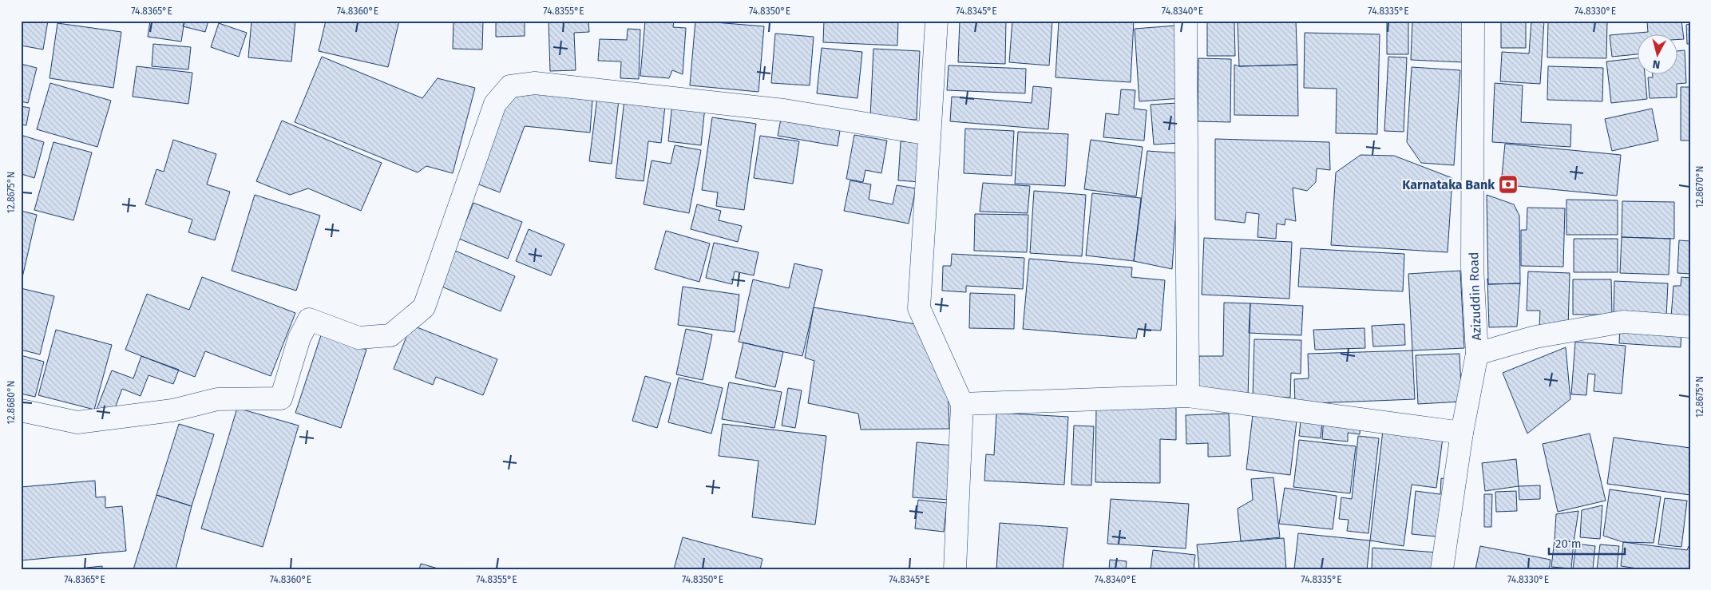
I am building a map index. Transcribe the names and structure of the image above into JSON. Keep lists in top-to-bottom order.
{
  "streets": {
    "street": ["Azizuddin Road"]
  },
  "places": {
    "bank": ["Karnataka Bank"]
  },
  "scale_bar": "20 m",
  "north": "bottom",
  "coordinates": [
    "74.8365°E",
    "74.8360°E",
    "74.8355°E",
    "74.8350°E",
    "74.8345°E",
    "74.8340°E",
    "74.8335°E",
    "74.8330°E",
    "12.8670°N",
    "12.8675°N",
    "12.8680°N"
  ]
}
